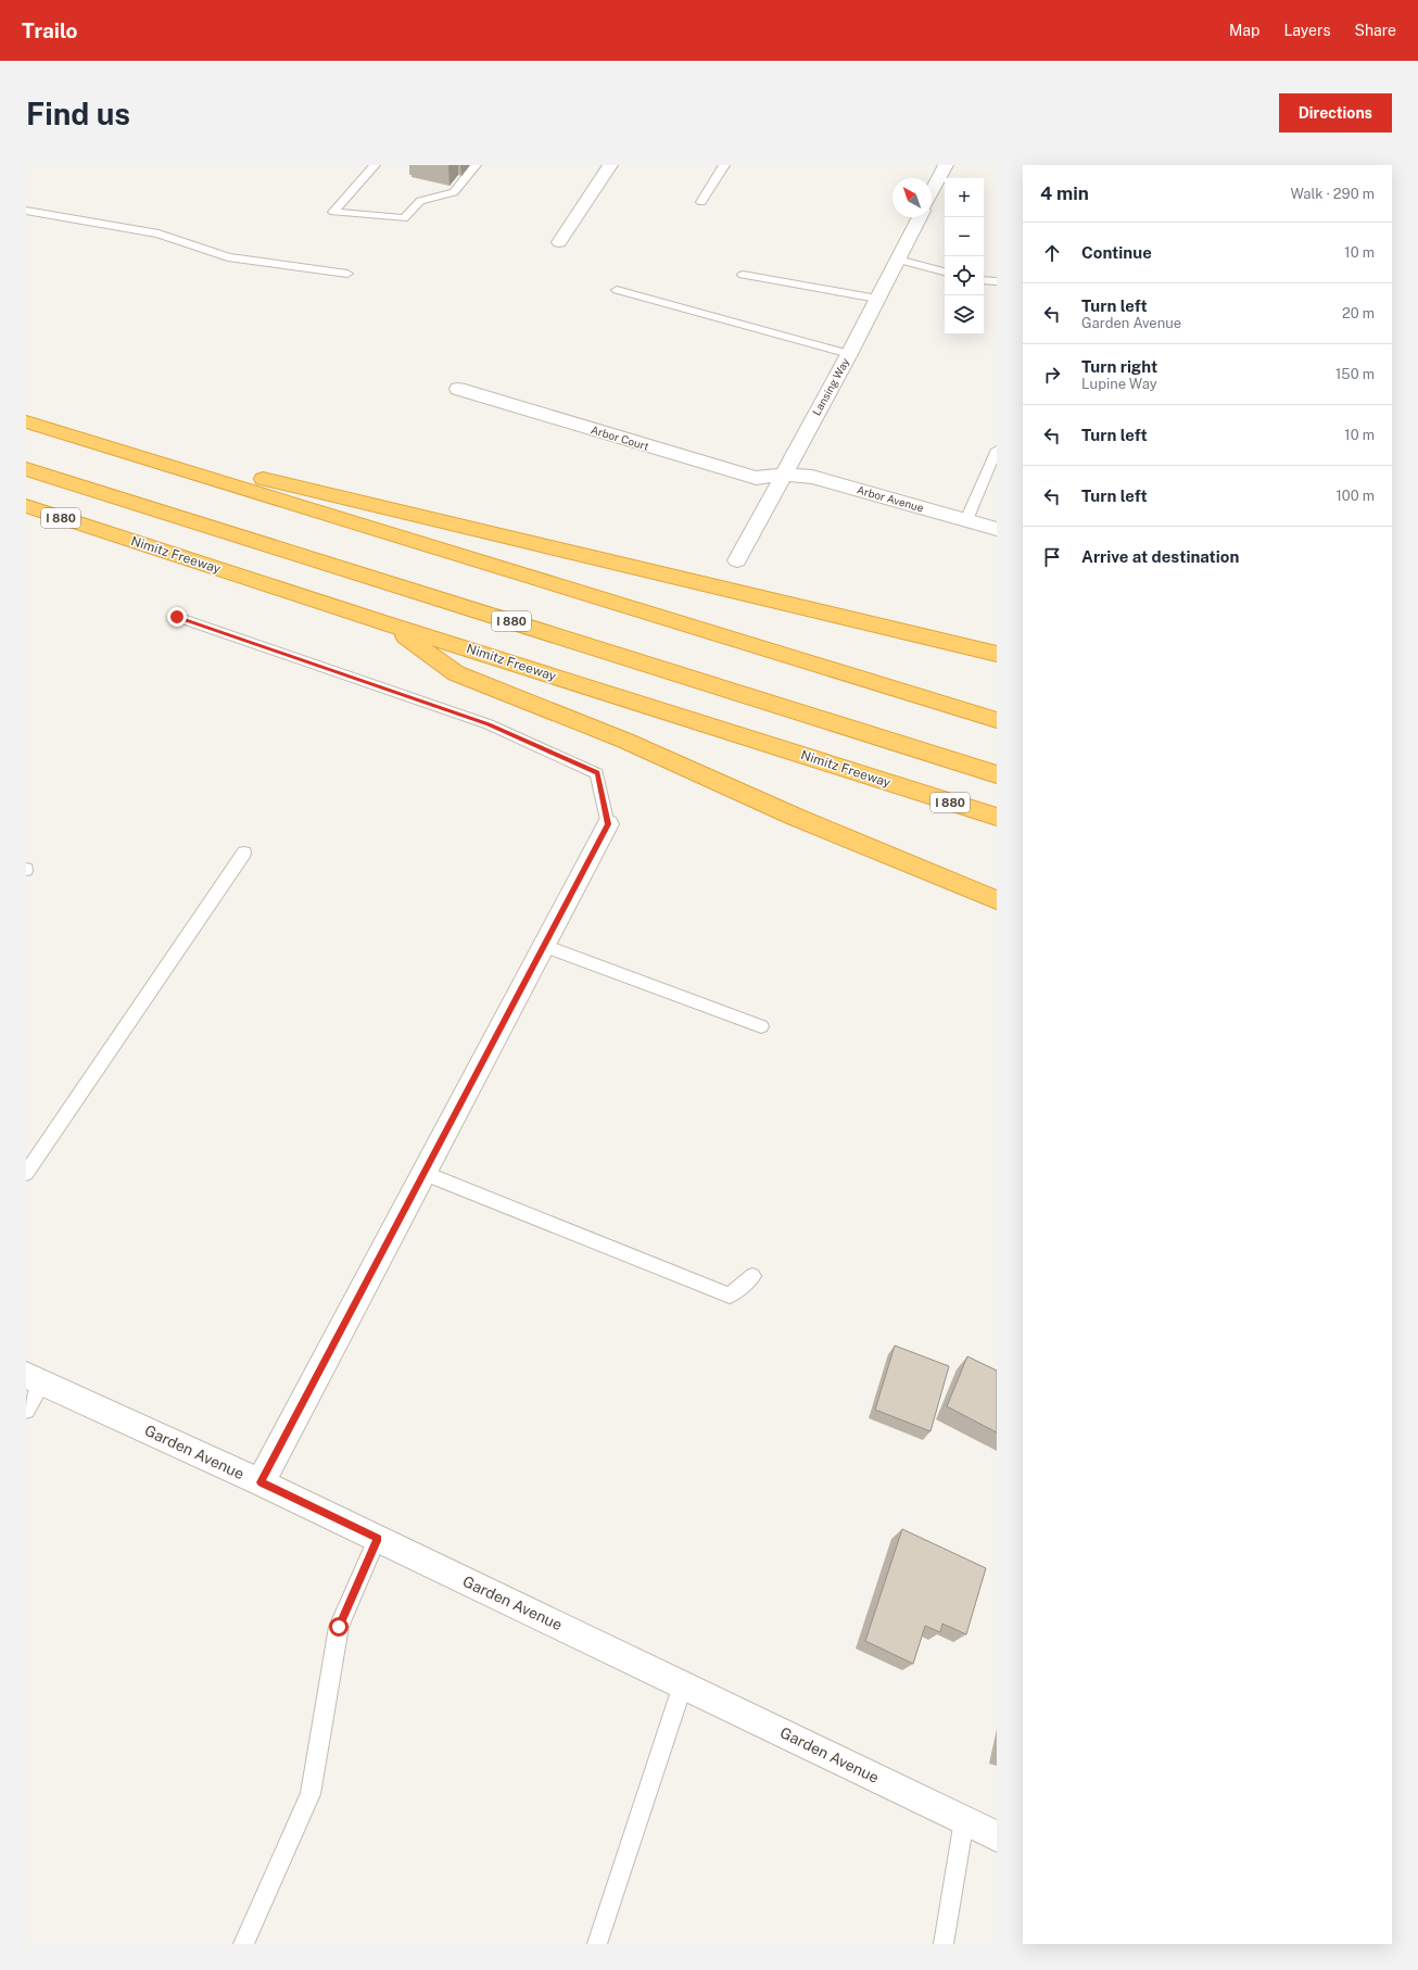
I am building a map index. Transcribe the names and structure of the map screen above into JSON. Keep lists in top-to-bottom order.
{
  "streets": {
    "highway": ["I 880", "Nimitz Freeway"],
    "street": [
      "Lansing Way",
      "Arbor Court",
      "Arbor Avenue",
      "Garden Avenue"
    ]
  },
  "crossings": [
    ["Lansing Way", "Arbor Court"],
    ["Lansing Way", "Arbor Avenue"],
    ["Arbor Court", "Arbor Avenue"]
  ],
  "north": "top left",
  "page": {
    "header": "Trailo",
    "nav": ["Map", "Layers", "Share"],
    "buttons": "Directions",
    "title": "Find us",
    "heading": ["4 min", "Walk · 290 m"],
    "map_buttons": ["+", "−"],
    "list": [
      ["Continue", "10 m"],
      ["Turn left", "Garden Avenue", "20 m"],
      ["Turn right", "Lupine Way", "150 m"],
      ["Turn left", "10 m"],
      ["Turn left", "100 m"],
      "Arrive at destination"
    ]
  }
}
